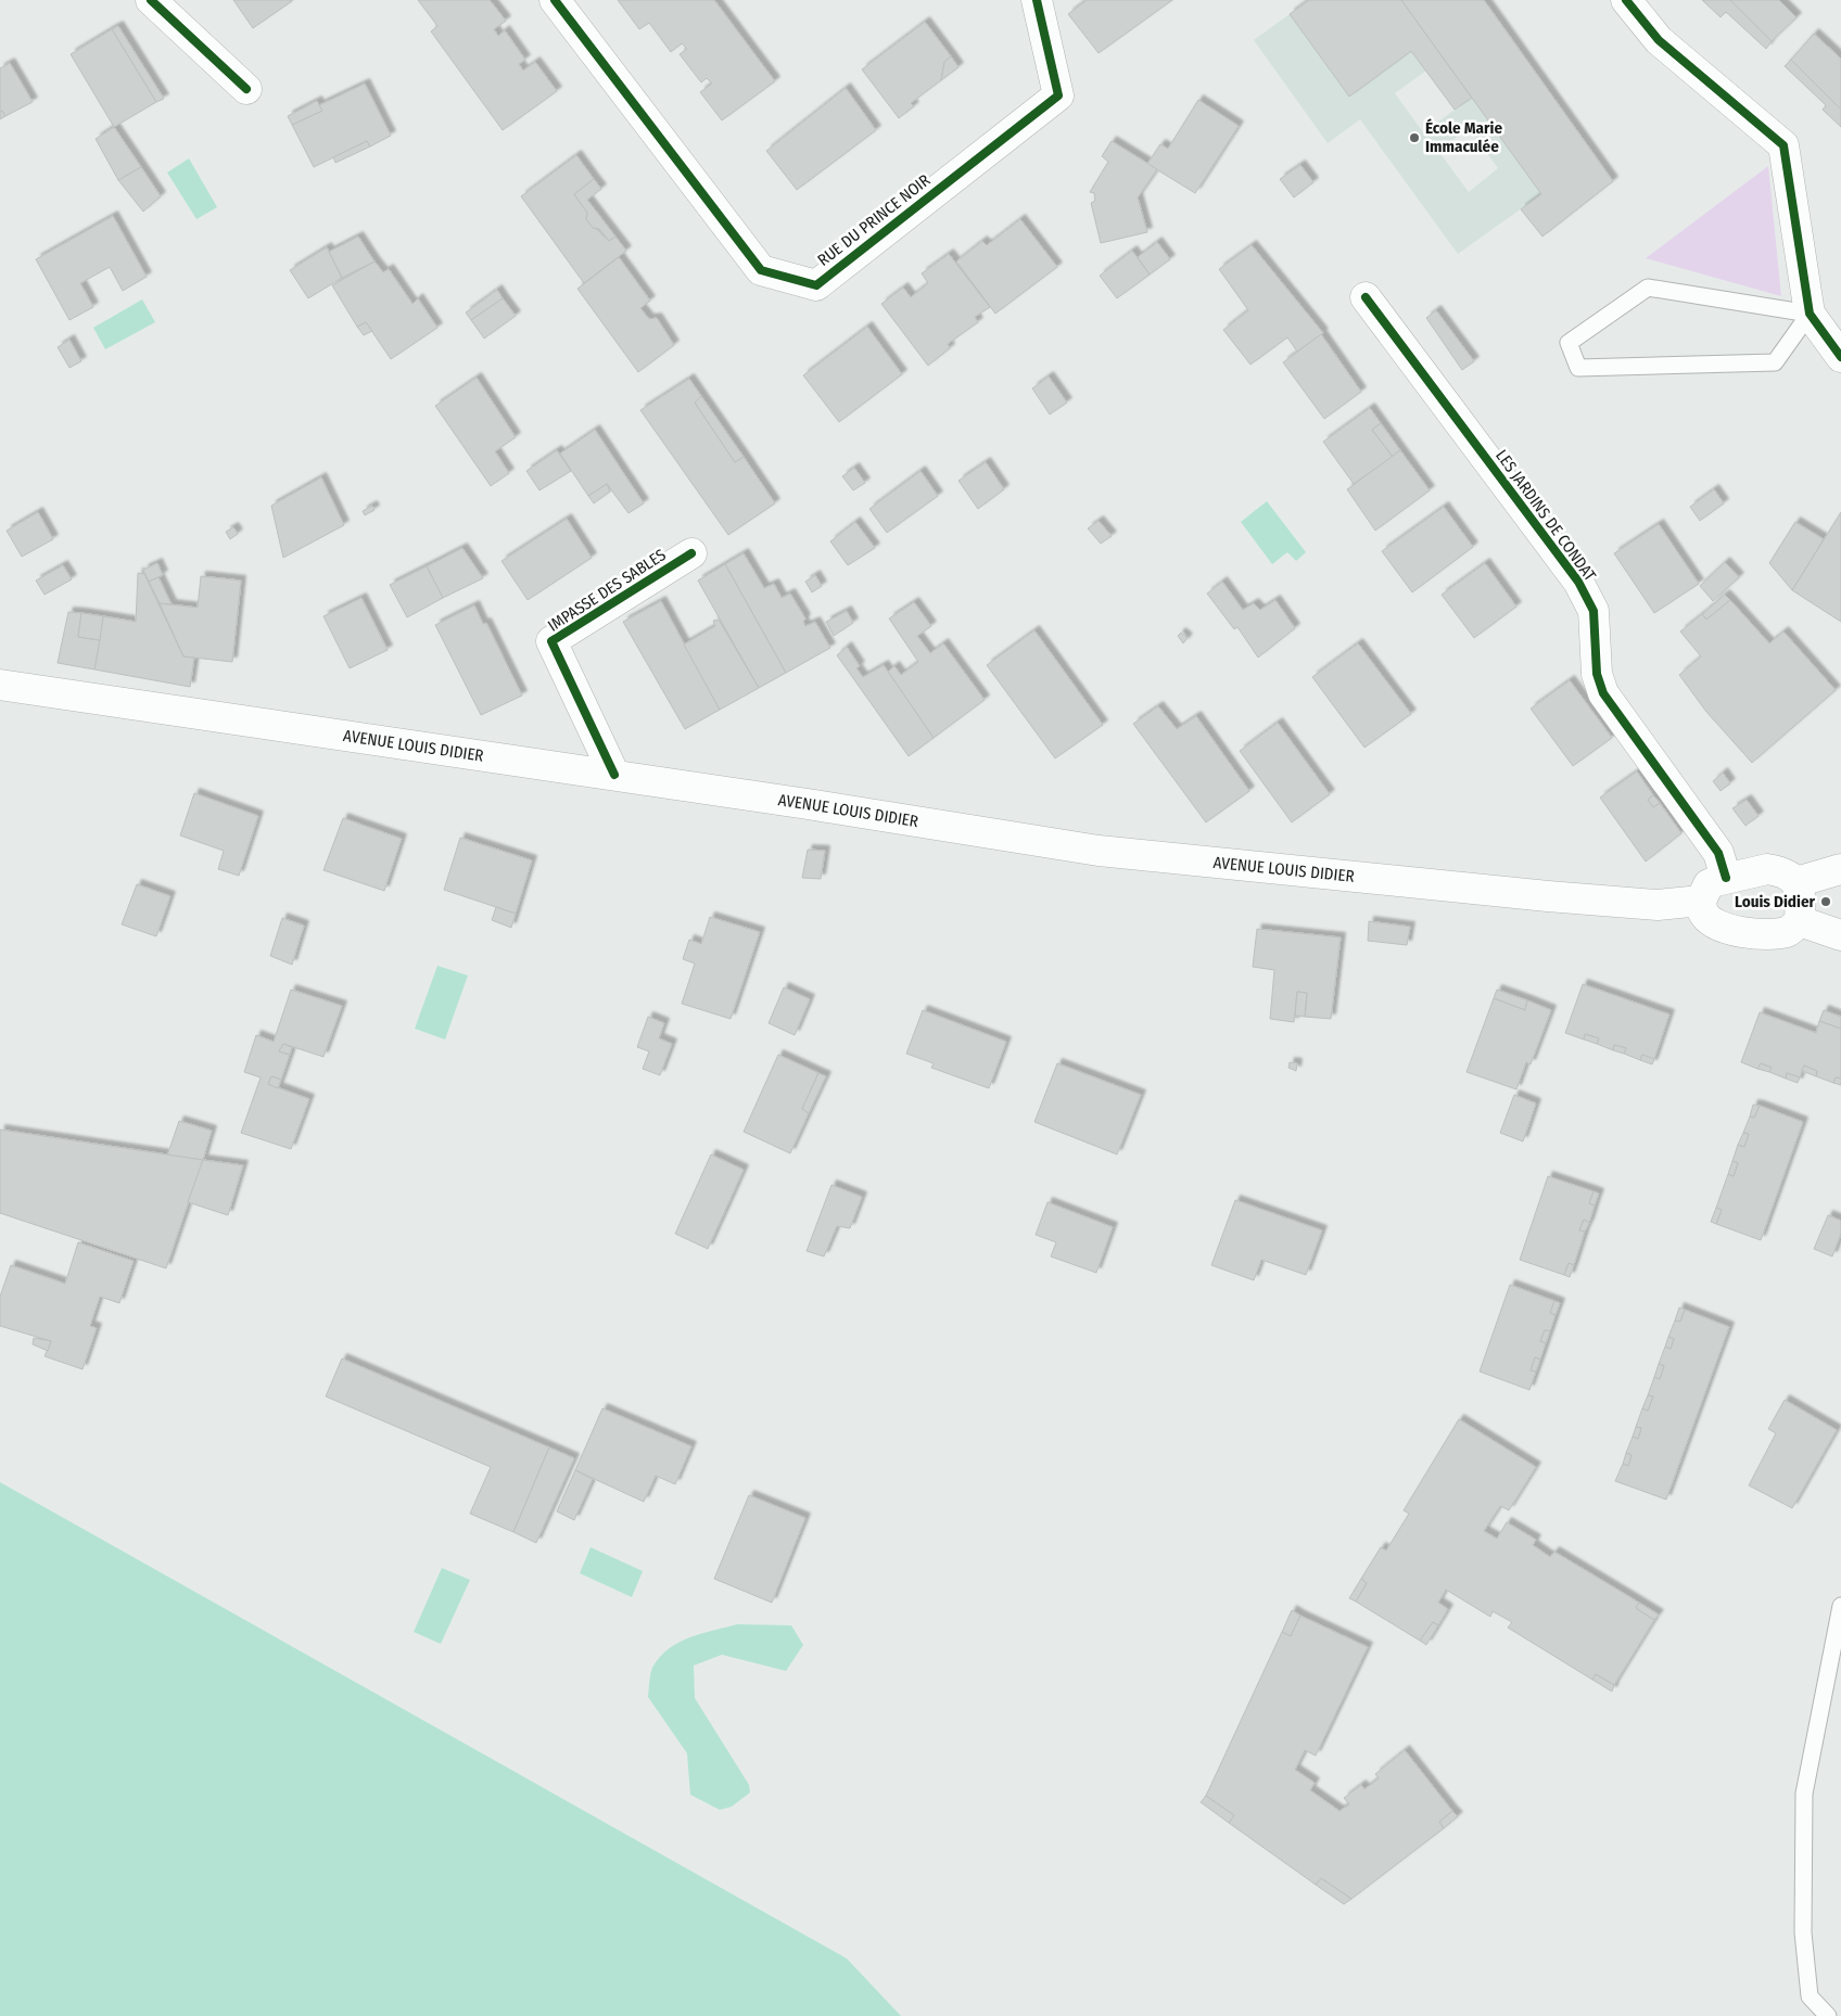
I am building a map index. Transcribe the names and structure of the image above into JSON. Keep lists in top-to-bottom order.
{
  "streets": {
    "street": [
      "RUE DU PRINCE NOIR",
      "LES JARDINS DE CONDAT",
      "IMPASSE DES SABLES",
      "AVENUE LOUIS DIDIER"
    ]
  },
  "crossings": [
    ["LES JARDINS DE CONDAT", "AVENUE LOUIS DIDIER"],
    ["IMPASSE DES SABLES", "AVENUE LOUIS DIDIER"]
  ],
  "places": ["École Marie Immaculée", "Louis Didier"]
}
